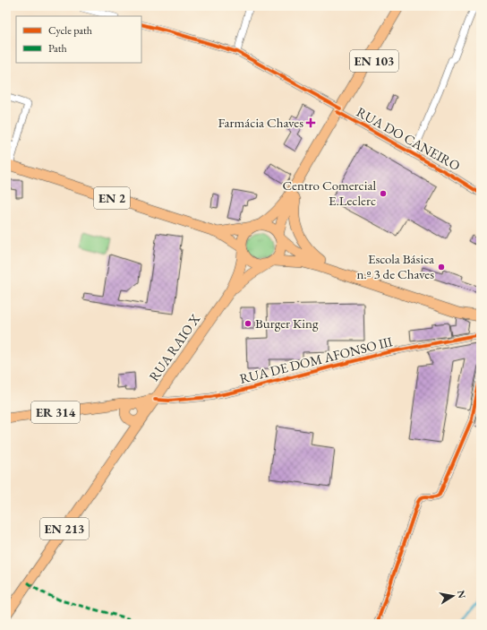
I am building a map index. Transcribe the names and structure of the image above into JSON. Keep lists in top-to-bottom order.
{
  "streets": {
    "main road": [
      "EN 103",
      "EN 2",
      "RUA RAIO X",
      "ER 314",
      "EN 213"
    ],
    "street": ["RUA DO CANEIRO", "RUA DE DOM AFONSO III"]
  },
  "crossings": [
    ["EN 103", "RUA DO CANEIRO"],
    ["EN 103", "EN 2"],
    ["EN 103", "RUA RAIO X"],
    ["EN 2", "RUA RAIO X"],
    ["RUA RAIO X", "RUA DE DOM AFONSO III"],
    ["RUA RAIO X", "ER 314"],
    ["RUA RAIO X", "EN 213"],
    ["ER 314", "EN 213"]
  ],
  "places": {
    "health": ["Farmácia Chaves"],
    "other": ["Centro Comercial E.Leclerc", "Escola Básica n.º 3 de Chaves", "Burger King"]
  },
  "legend": ["Cycle path", "Path"],
  "north": "right"
}
